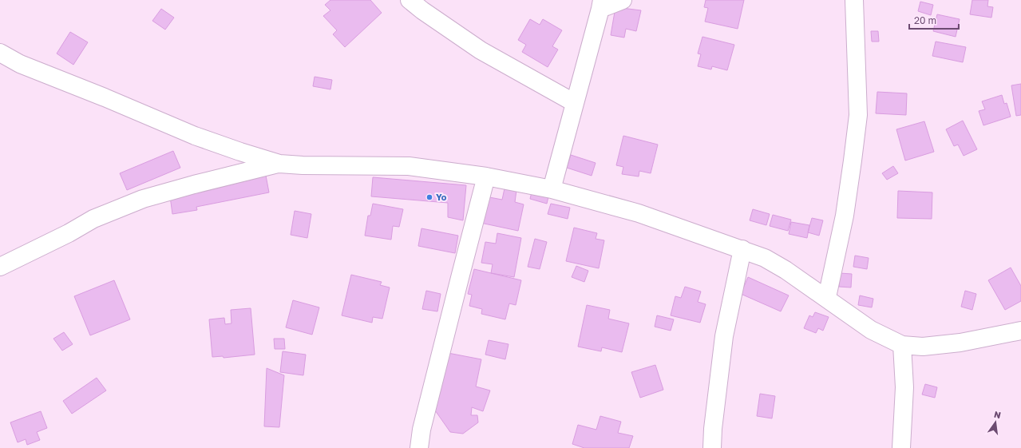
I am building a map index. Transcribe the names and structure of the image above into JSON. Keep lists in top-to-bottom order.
{
  "places": ["Yo"],
  "scale_bar": "20 m",
  "north": "top"
}
